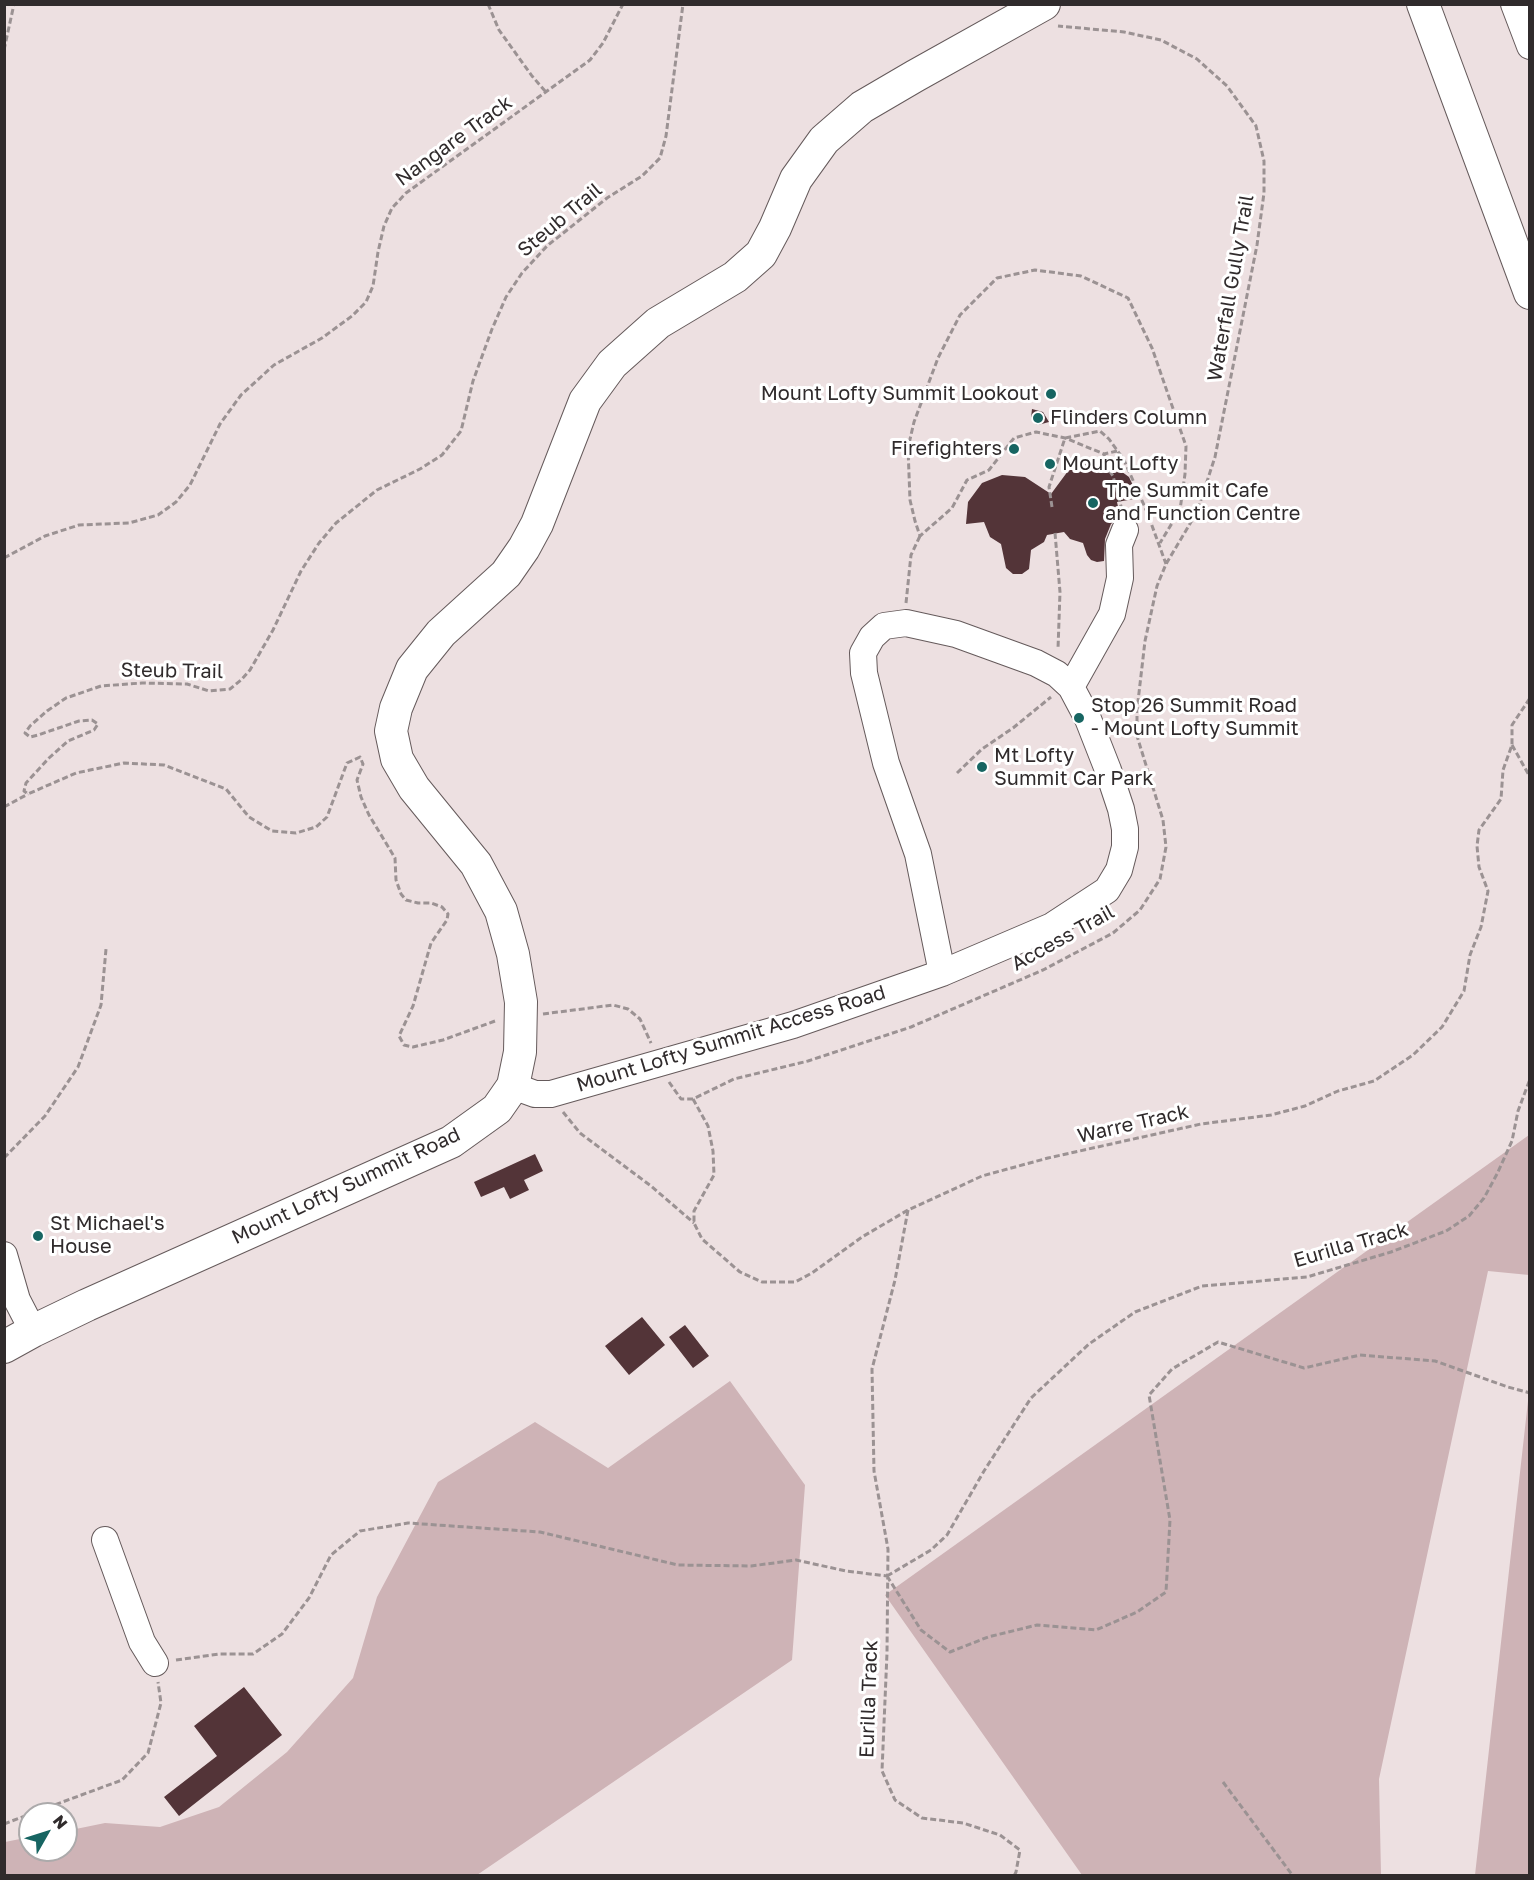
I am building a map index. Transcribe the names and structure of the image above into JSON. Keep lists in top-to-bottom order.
{
  "streets": {
    "main road": ["Mount Lofty Summit Road"],
    "lane": ["Mount Lofty Summit Access Road"],
    "path": [
      "Nangare Track",
      "Steub Trail",
      "Waterfall Gully Trail",
      "Access Trail",
      "Warre Track",
      "Eurilla Track"
    ]
  },
  "crossings": [
    ["Waterfall Gully Trail", "Access Trail"],
    ["Waterfall Gully Trail", "Mount Lofty Summit Road"],
    ["Mount Lofty Summit Access Road", "Warre Track"],
    ["Mount Lofty Summit Access Road", "Mount Lofty Summit Road"],
    ["Warre Track", "Eurilla Track"]
  ],
  "places": [
    "Mount Lofty Summit Lookout",
    "Flinders Column",
    "Firefighters",
    "Mount Lofty",
    "The Summit Cafe and Function Centre",
    "Stop 26 Summit Road - Mount Lofty Summit",
    "Mt Lofty Summit Car Park",
    "St Michael's House"
  ],
  "north": "top right"
}
